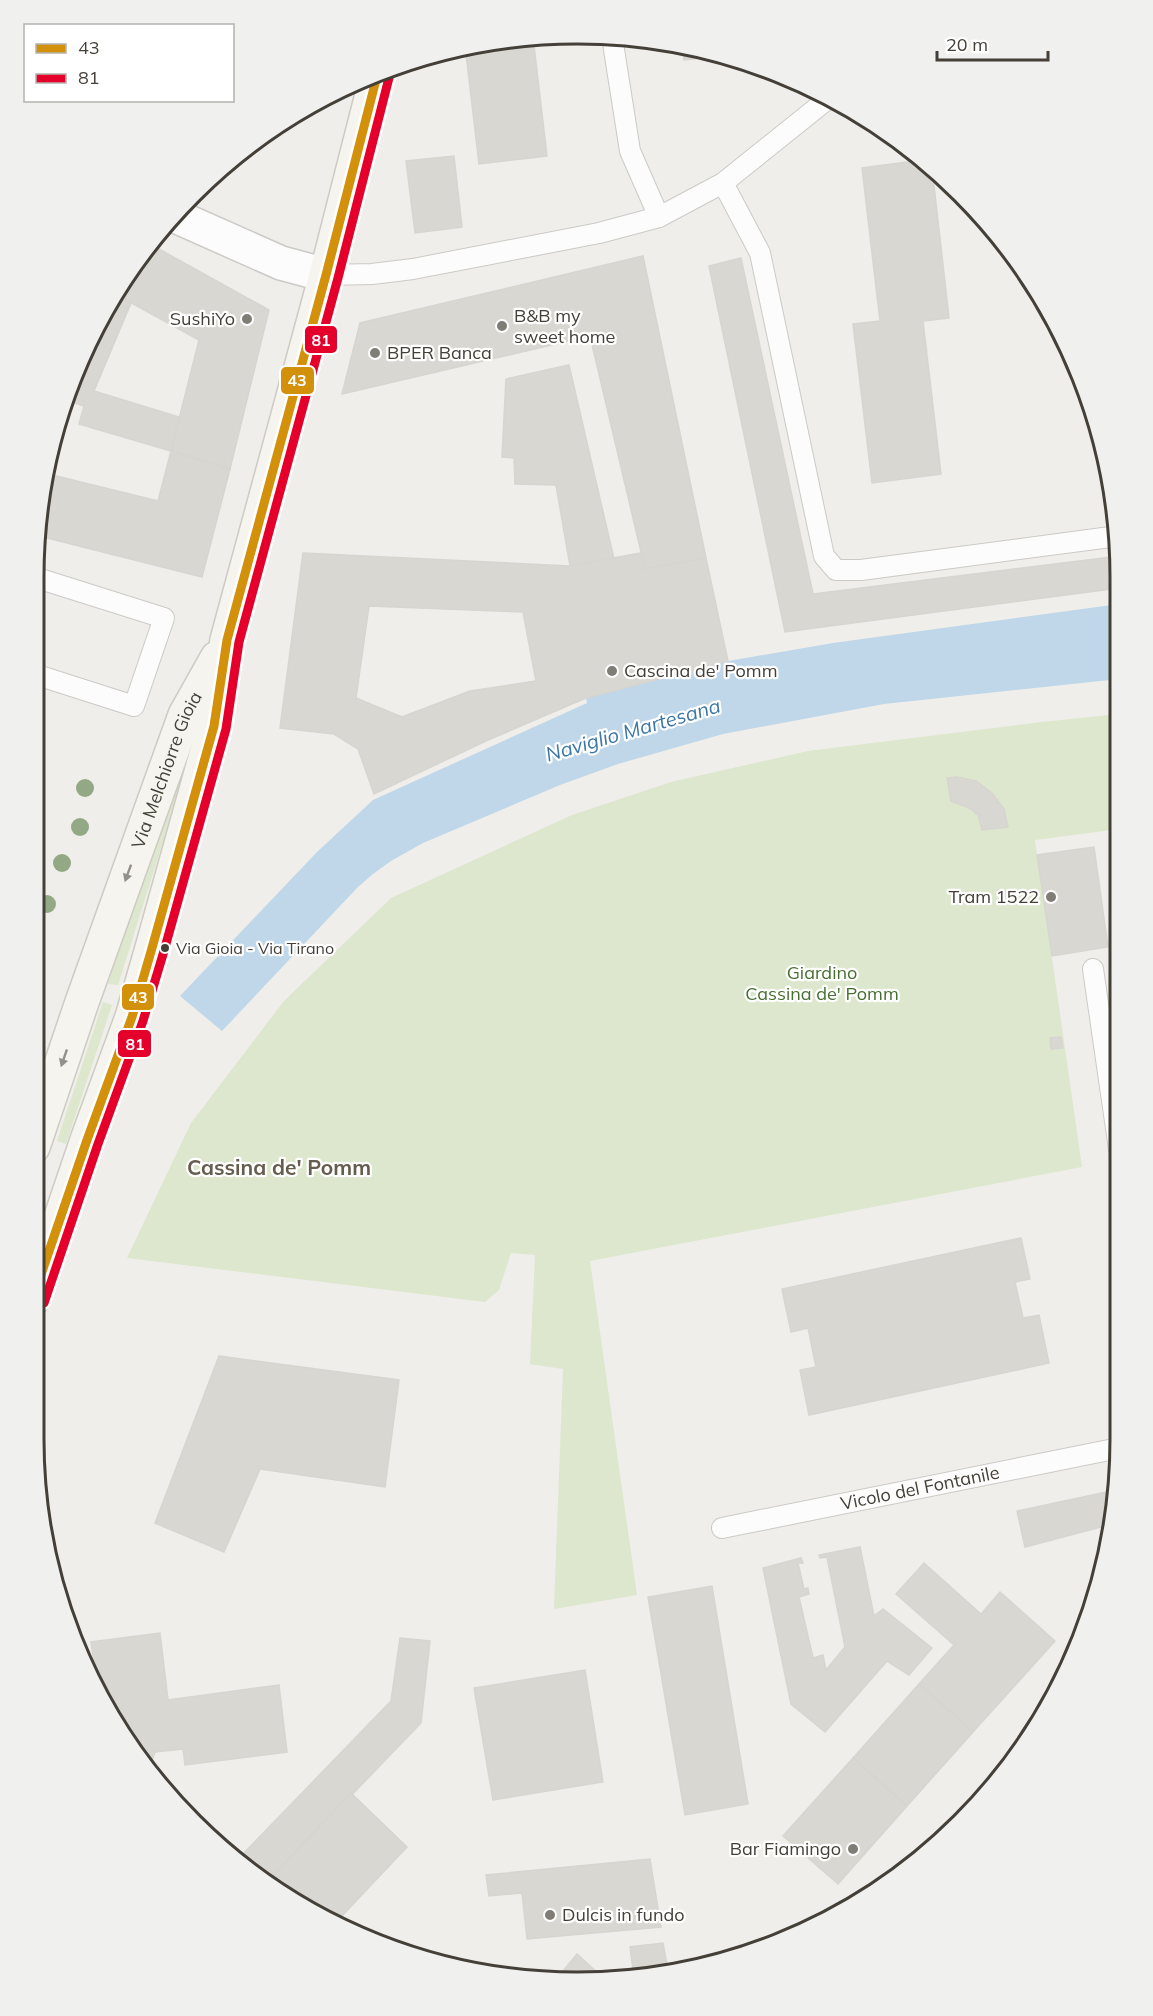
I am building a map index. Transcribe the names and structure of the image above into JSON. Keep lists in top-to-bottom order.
{
  "streets": {
    "street": ["Via Melchiorre Gioia"],
    "lane": ["Vicolo del Fontanile"]
  },
  "districts": ["Cassina de' Pomm"],
  "water": ["Naviglio Martesana"],
  "parks": ["Giardino Cassina de' Pomm"],
  "places": [
    "SushiYo",
    "B&B my sweet home",
    "BPER Banca",
    "Cascina de' Pomm",
    "Tram 1522",
    "Via Gioia - Via Tirano",
    "Bar Fiamingo",
    "Dulcis in fundo"
  ],
  "lines": ["transit line 81", "transit line 43"],
  "legend": ["43", "81"],
  "scale_bar": "20 m"
}
